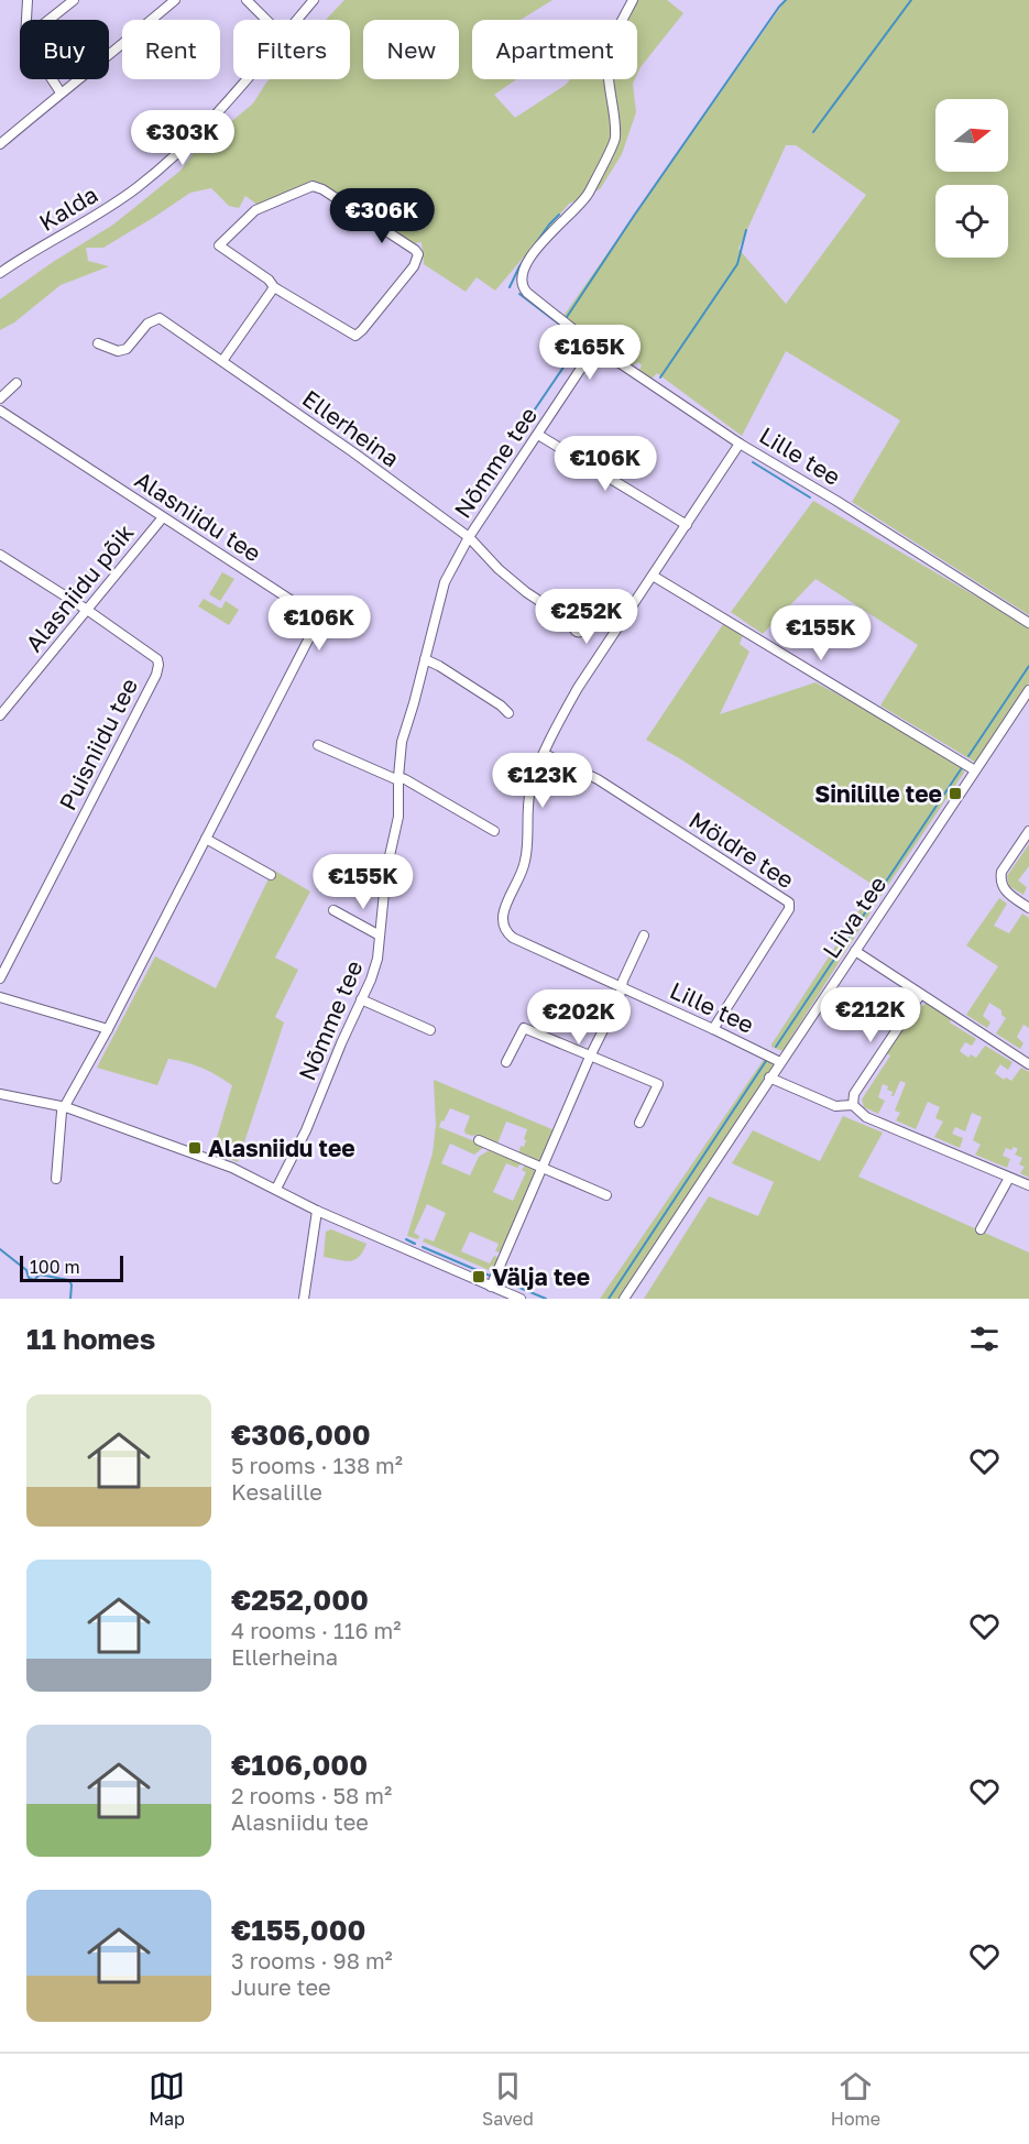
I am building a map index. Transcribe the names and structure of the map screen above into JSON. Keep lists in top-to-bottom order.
{
  "streets": {
    "street": [
      "Kalda",
      "Ellerheina",
      "Lille tee",
      "Nõmme tee",
      "Alasniidu tee",
      "Alasniidu põik",
      "Puisniidu tee",
      "Möldre tee",
      "Liiva tee"
    ]
  },
  "crossings": [
    ["Ellerheina", "Nõmme tee"],
    ["Lille tee", "Möldre tee"],
    ["Lille tee", "Liiva tee"],
    ["Alasniidu tee", "Alasniidu põik"],
    ["Alasniidu põik", "Puisniidu tee"]
  ],
  "places": {
    "transit": ["Sinilille tee", "Alasniidu tee", "Välja tee"]
  },
  "scale_bar": "100 m",
  "north": "right",
  "page": {
    "chip": [
      "Buy",
      "Rent",
      "Filters",
      "New",
      "Apartment"
    ],
    "price": [
      "€303K",
      "€306K",
      "€165K",
      "€106K",
      "€252K",
      "€106K",
      "€155K",
      "€123K",
      "€155K",
      "€212K",
      "€202K"
    ],
    "scale": "100 m",
    "heading": "11 homes",
    "list": [
      {
        "name": "€306,000",
        "note": "5 rooms · 138 m² · Kesalille"
      },
      {
        "name": "€252,000",
        "note": "4 rooms · 116 m² · Ellerheina"
      },
      {
        "name": "€106,000",
        "note": "2 rooms · 58 m² · Alasniidu tee"
      },
      {
        "name": "€155,000",
        "note": "3 rooms · 98 m² · Juure tee"
      }
    ],
    "tabs": ["Map", "Saved", "Home"]
  }
}
